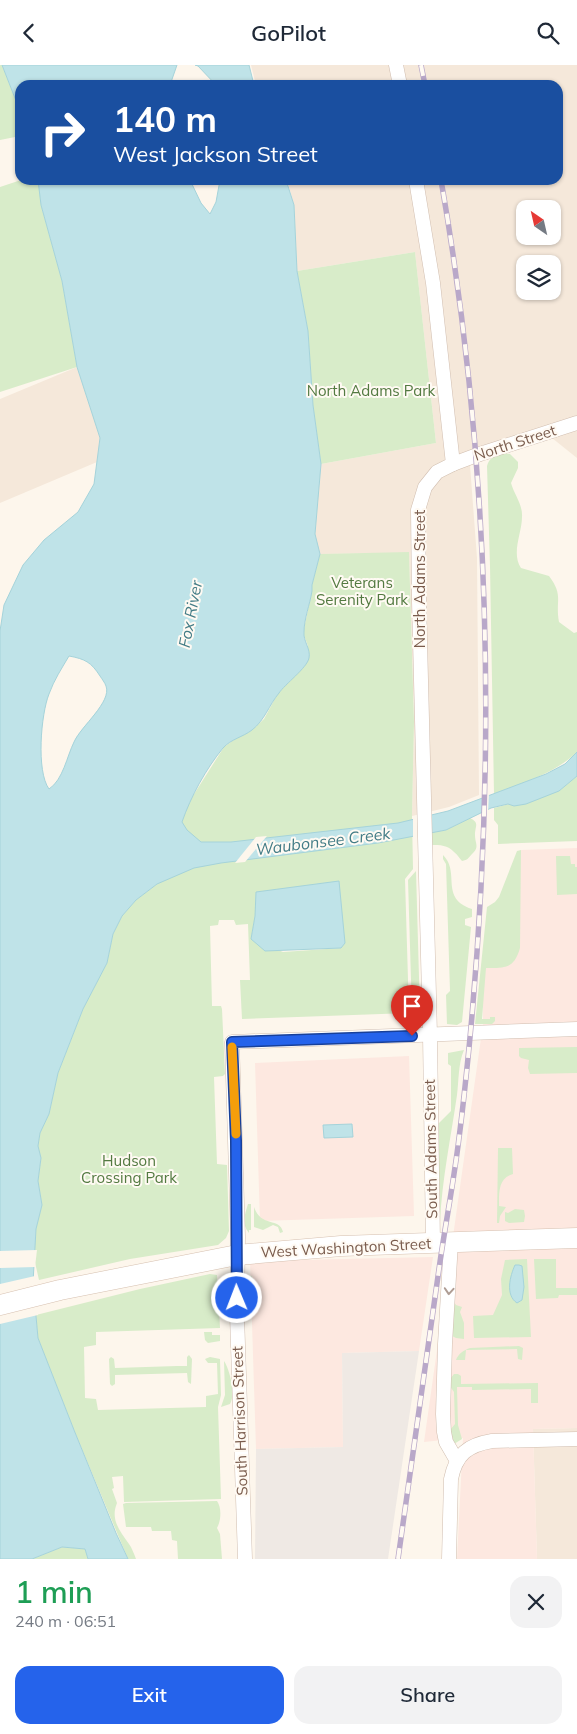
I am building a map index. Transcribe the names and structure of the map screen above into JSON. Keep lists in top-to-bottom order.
{
  "streets": {
    "main road": ["West Washington Street"],
    "street": [
      "North Street",
      "North Adams Street",
      "South Adams Street",
      "South Harrison Street"
    ]
  },
  "crossings": [
    ["North Street", "North Adams Street"],
    ["North Adams Street", "South Adams Street"],
    ["South Adams Street", "West Washington Street"],
    ["South Adams Street", "South Harrison Street"],
    ["West Washington Street", "South Harrison Street"]
  ],
  "one_way": ["South Adams Street"],
  "water": ["Fox River", "Waubonsee Creek"],
  "parks": ["North Adams Park", "Veterans Serenity Park", "Hudson Crossing Park"],
  "north": "top left",
  "page": {
    "header": "GoPilot",
    "turn": ["140 m", "West Jackson Street"],
    "heading": ["1 min", "240 m · 06:51"],
    "buttons": ["Exit", "Share"]
  }
}
